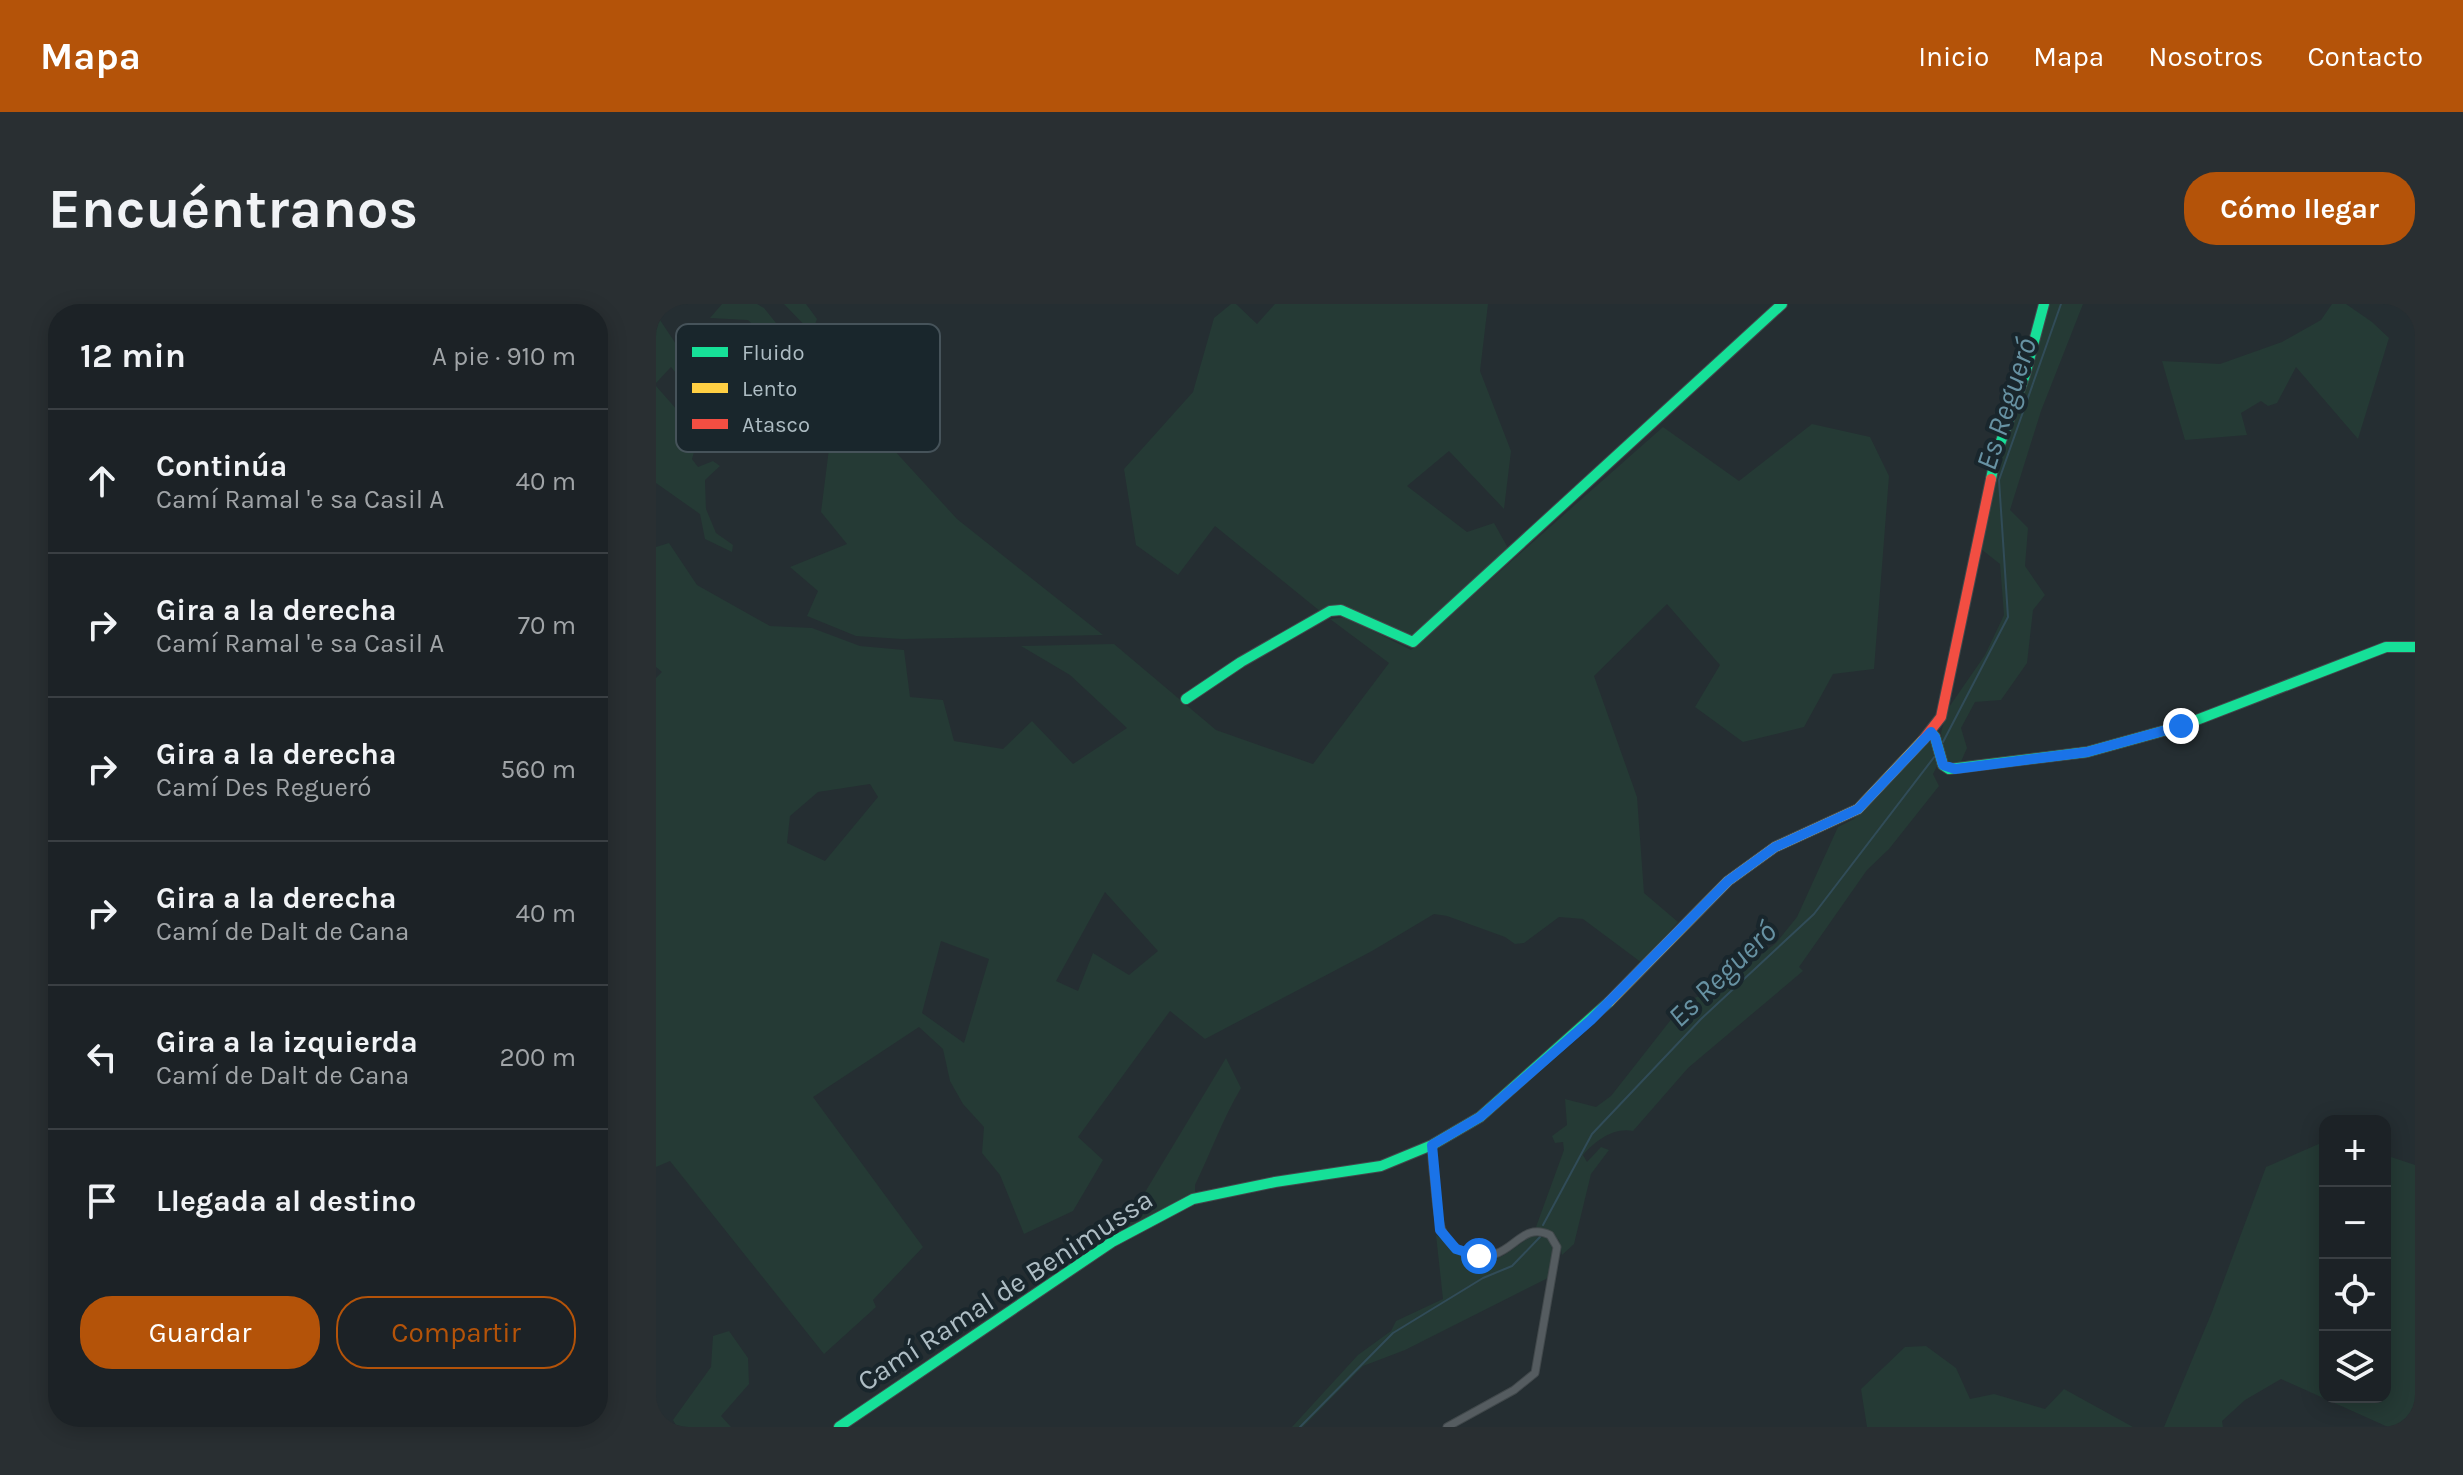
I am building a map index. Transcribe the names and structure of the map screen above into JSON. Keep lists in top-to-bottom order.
{
  "streets": {
    "street": ["Camí Ramal de Benimussa"]
  },
  "water": ["Es Regueró"],
  "legend": ["Fluido", "Lento", "Atasco"],
  "page": {
    "header": "Mapa",
    "nav": [
      "Inicio",
      "Mapa",
      "Nosotros",
      "Contacto"
    ],
    "buttons": [
      "Cómo llegar",
      ["Guardar", "Compartir"]
    ],
    "title": "Encuéntranos",
    "heading": ["12 min", "A pie · 910 m"],
    "list": [
      ["Continúa", "Camí Ramal 'e sa Casil A", "40 m"],
      ["Gira a la derecha", "Camí Ramal 'e sa Casil A", "70 m"],
      ["Gira a la derecha", "Camí Des Regueró", "560 m"],
      ["Gira a la derecha", "Camí de Dalt de Cana", "40 m"],
      ["Gira a la izquierda", "Camí de Dalt de Cana", "200 m"],
      "Llegada al destino"
    ],
    "map_buttons": ["+", "−"]
  }
}
